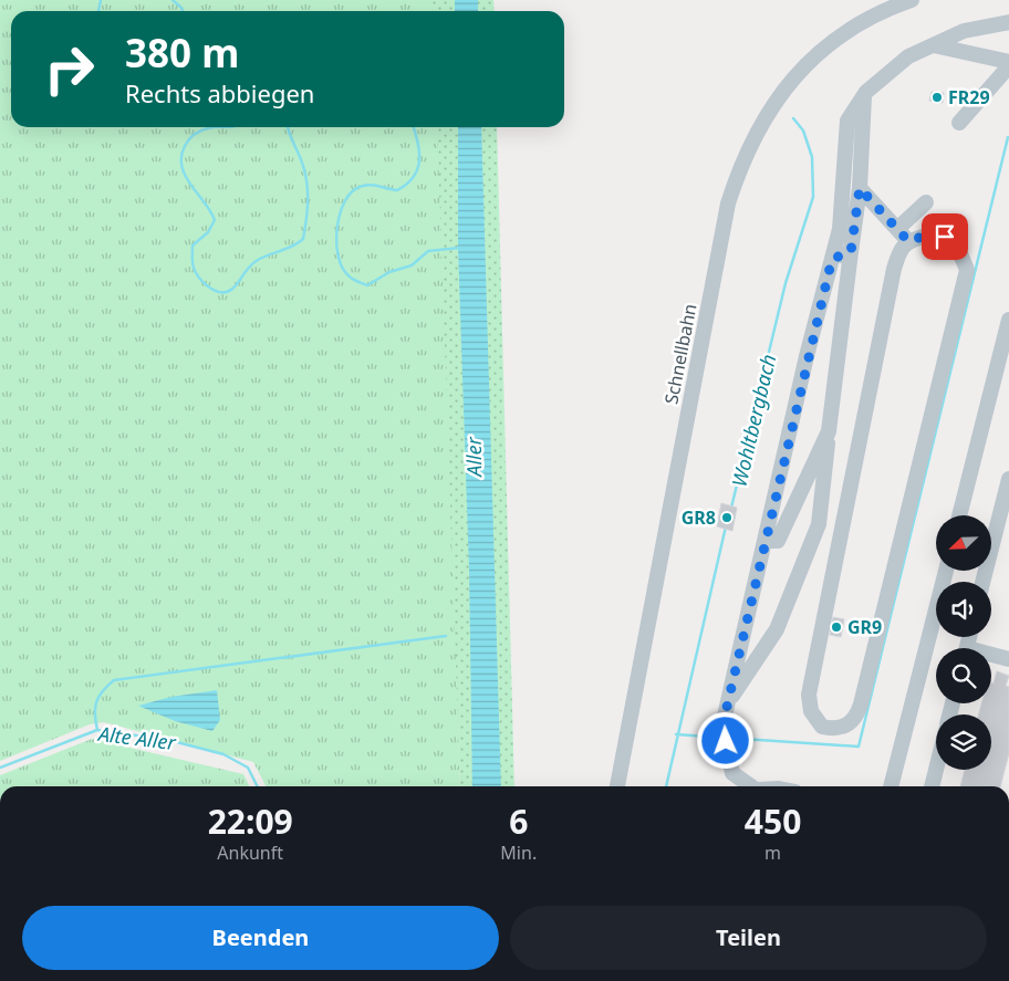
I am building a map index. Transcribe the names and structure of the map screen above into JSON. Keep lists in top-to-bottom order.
{
  "streets": {
    "street": ["Schnellbahn"]
  },
  "water": ["Wohltbergbach", "Aller", "Alte Aller"],
  "places": ["FR29", "GR8", "GR9"],
  "north": "bottom left",
  "page": {
    "turn": ["380 m", "Rechts abbiegen"],
    "eta": [
      "22:09",
      "Ankunft",
      "6",
      "Min.",
      "450",
      "m"
    ],
    "buttons": ["Beenden", "Teilen"]
  }
}
